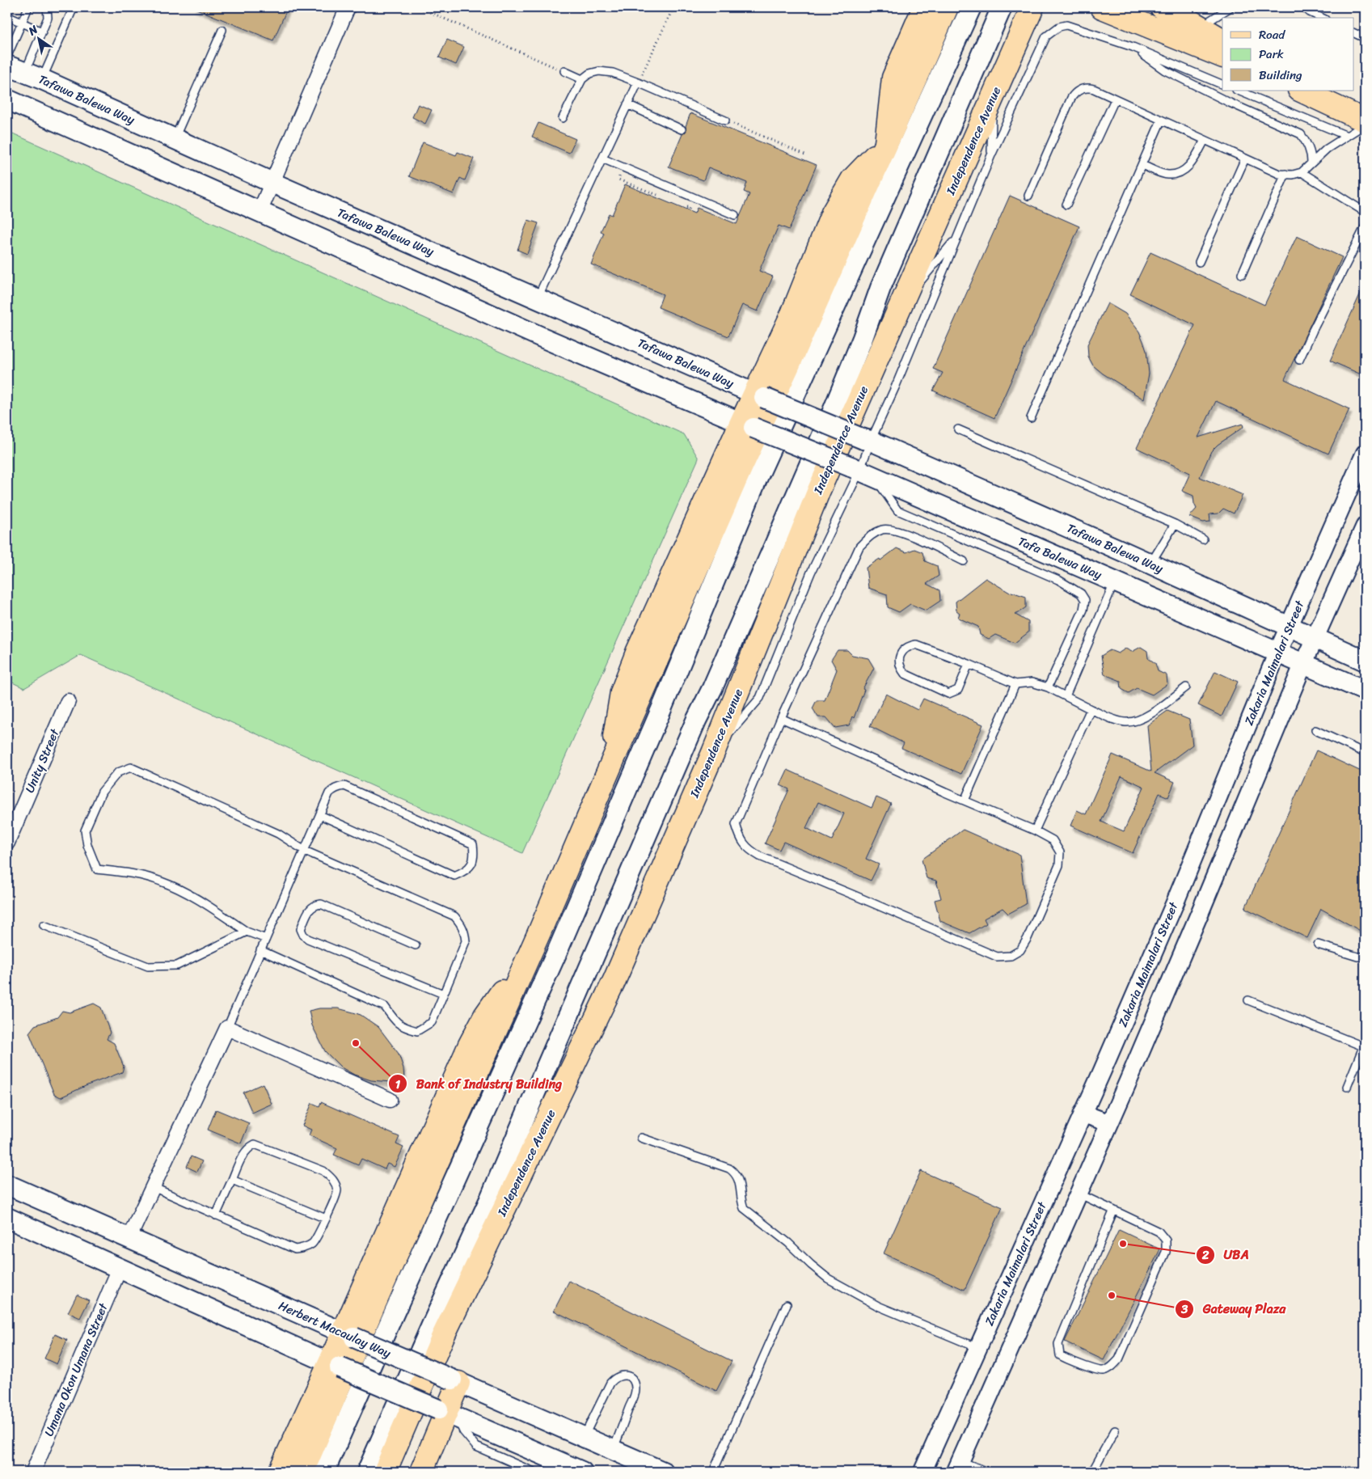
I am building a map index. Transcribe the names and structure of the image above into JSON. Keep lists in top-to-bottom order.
{
  "streets": {
    "main road": [
      "Tafawa Balewa Way",
      "Independence Avenue",
      "Tafa Balewa Way",
      "Herbert Macaulay Way"
    ],
    "street": ["Zakaria Maimalari Street", "Unity Street", "Umana Okon Umana Street"]
  },
  "crossings": [
    ["Tafawa Balewa Way", "Zakaria Maimalari Street"],
    ["Tafa Balewa Way", "Zakaria Maimalari Street"]
  ],
  "places": ["Bank of Industry Building", "UBA", "Gateway Plaza"],
  "legend": ["Road", "Park", "Building"],
  "north": "top left"
}
